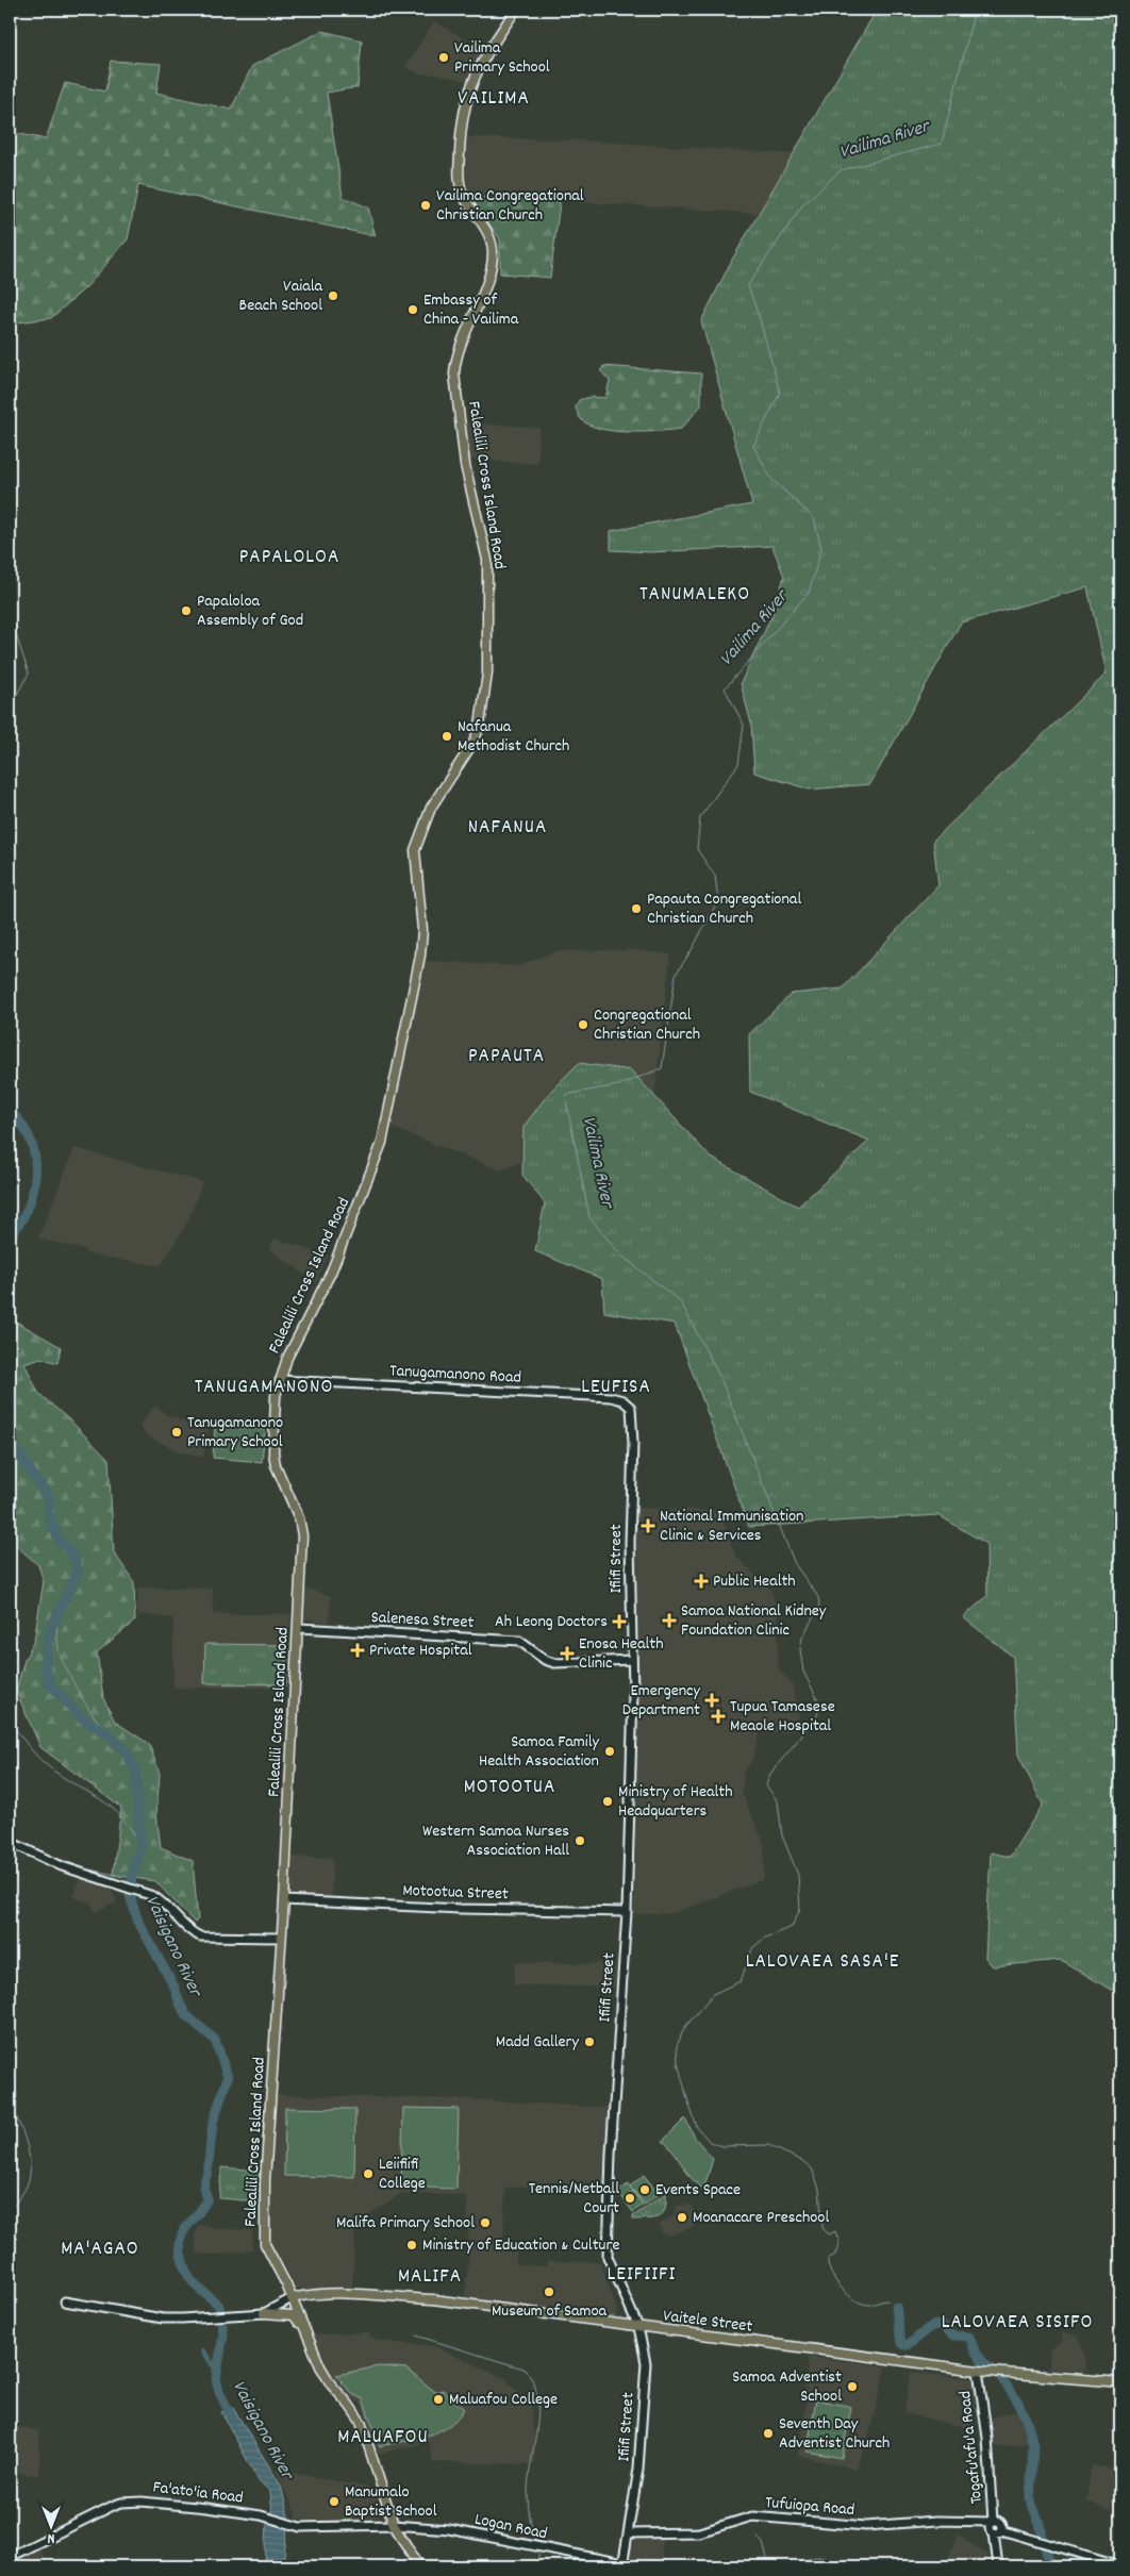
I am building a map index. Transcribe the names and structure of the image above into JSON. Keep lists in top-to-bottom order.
{
  "streets": {
    "main road": [
      "Falealili Cross Island Road",
      "Tanugamanono Road",
      "Ifiifi Street",
      "Salenesa Street",
      "Motootua Street",
      "Vaitele Street",
      "Togafu'afu'a Road",
      "Fa'ato'ia Road",
      "Tufuiopa Road",
      "Logan Road"
    ]
  },
  "crossings": [
    ["Falealili Cross Island Road", "Tanugamanono Road"],
    ["Falealili Cross Island Road", "Salenesa Street"],
    ["Falealili Cross Island Road", "Motootua Street"],
    ["Falealili Cross Island Road", "Vaitele Street"],
    ["Falealili Cross Island Road", "Fa'ato'ia Road"],
    ["Falealili Cross Island Road", "Logan Road"],
    ["Tanugamanono Road", "Ifiifi Street"],
    ["Ifiifi Street", "Salenesa Street"],
    ["Ifiifi Street", "Motootua Street"],
    ["Ifiifi Street", "Vaitele Street"],
    ["Ifiifi Street", "Tufuiopa Road"],
    ["Ifiifi Street", "Logan Road"],
    ["Vaitele Street", "Togafu'afu'a Road"],
    ["Togafu'afu'a Road", "Tufuiopa Road"],
    ["Fa'ato'ia Road", "Logan Road"]
  ],
  "districts": [
    "VAILIMA",
    "PAPALOLOA",
    "TANUMALEKO",
    "NAFANUA",
    "PAPAUTA",
    "TANUGAMANONO",
    "LEUFISA",
    "MOTOOTUA",
    "LALOVAEA SASA'E",
    "MA'AGAO",
    "LEIFIIFI",
    "MALIFA",
    "LALOVAEA SISIFO",
    "MALUAFOU"
  ],
  "water": ["Vailima River", "Vaisigano River"],
  "places": {
    "other": [
      "Vailima Primary School",
      "Vailima Congregational Christian Church",
      "Vaiala Beach School",
      "Embassy of China - Vailima",
      "Papaloloa Assembly of God",
      "Nafanua Methodist Church",
      "Papauta Congregational Christian Church",
      "Congregational Christian Church",
      "Tanugamanono Primary School",
      "Samoa Family Health Association",
      "Ministry of Health Headquarters",
      "Western Samoa Nurses Association Hall",
      "Madd Gallery",
      "Leiifiifi College",
      "Events Space",
      "Tennis/Netball Court",
      "Moanacare Preschool",
      "Malifa Primary School",
      "Ministry of Education & Culture",
      "Museum of Samoa",
      "Samoa Adventist School",
      "Maluafou College",
      "Seventh Day Adventist Church",
      "Manumalo Baptist School"
    ],
    "health": [
      "National Immunisation Clinic & Services",
      "Public Health",
      "Samoa National Kidney Foundation Clinic",
      "Ah Leong Doctors",
      "Private Hospital",
      "Enosa Health Clinic",
      "Emergency Department",
      "Tupua Tamasese Meaole Hospital"
    ]
  },
  "north": "bottom"
}
